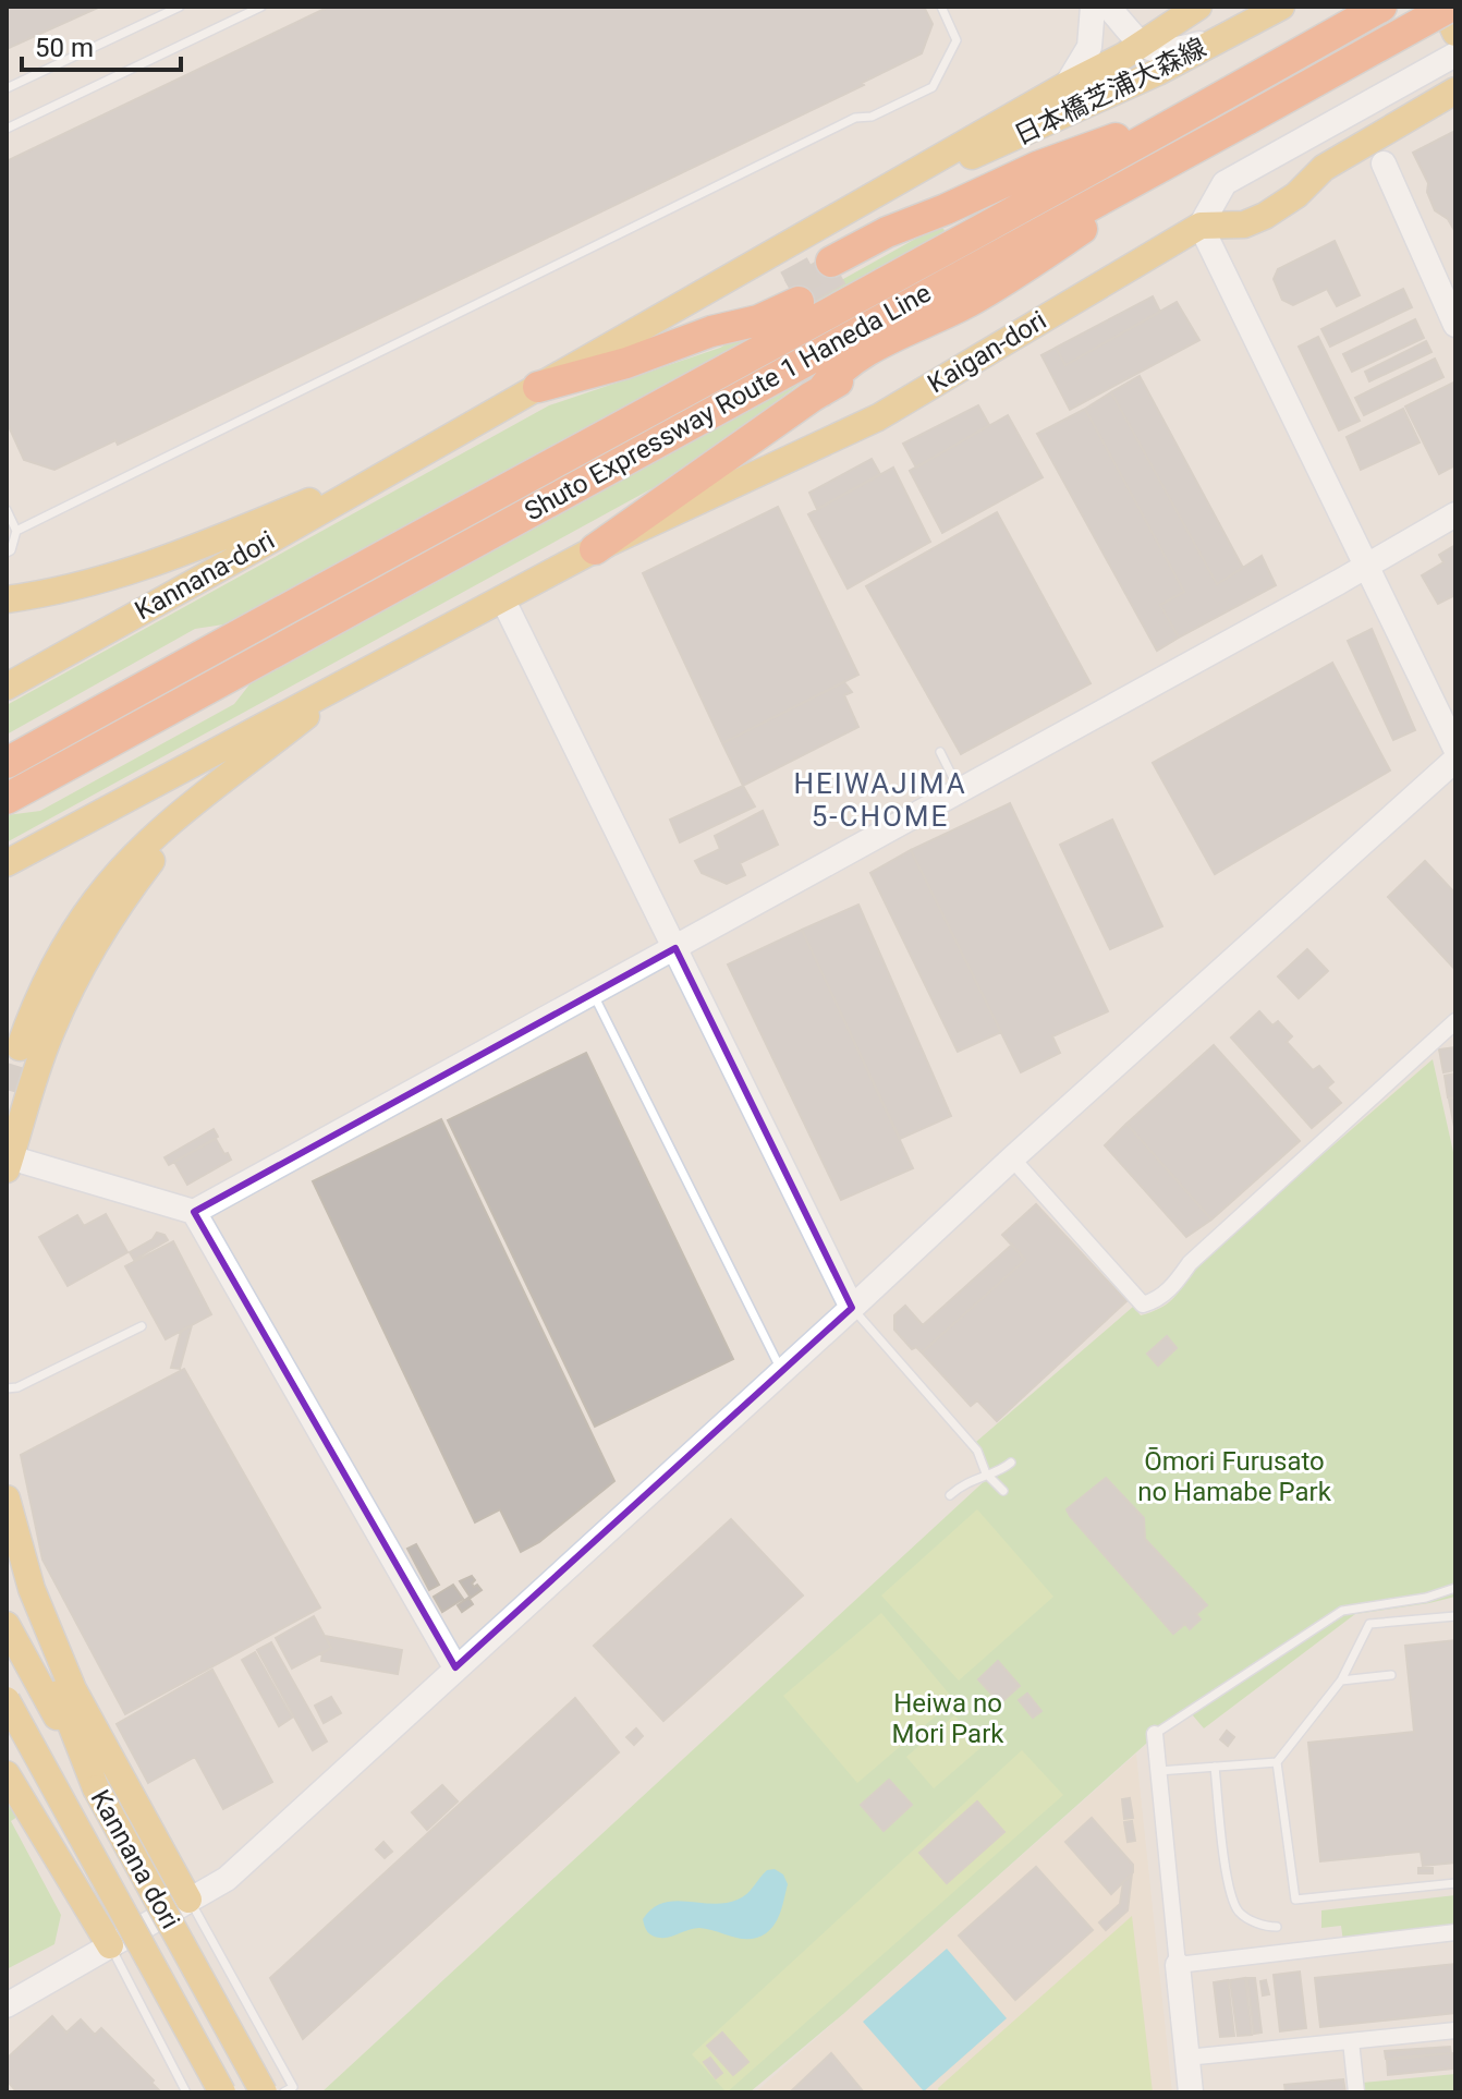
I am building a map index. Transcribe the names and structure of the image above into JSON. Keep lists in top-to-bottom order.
{
  "streets": {
    "highway": ["Shuto Expressway Route 1 Haneda Line"],
    "main road": [
      "日本橋芝浦大森線",
      "Kaigan-dori",
      "Kannana-dori",
      "Kannana dori"
    ]
  },
  "districts": ["HEIWAJIMA 5-CHOME"],
  "parks": ["Ōmori Furusato no Hamabe Park", "Heiwa no Mori Park"],
  "scale_bar": "50 m"
}
